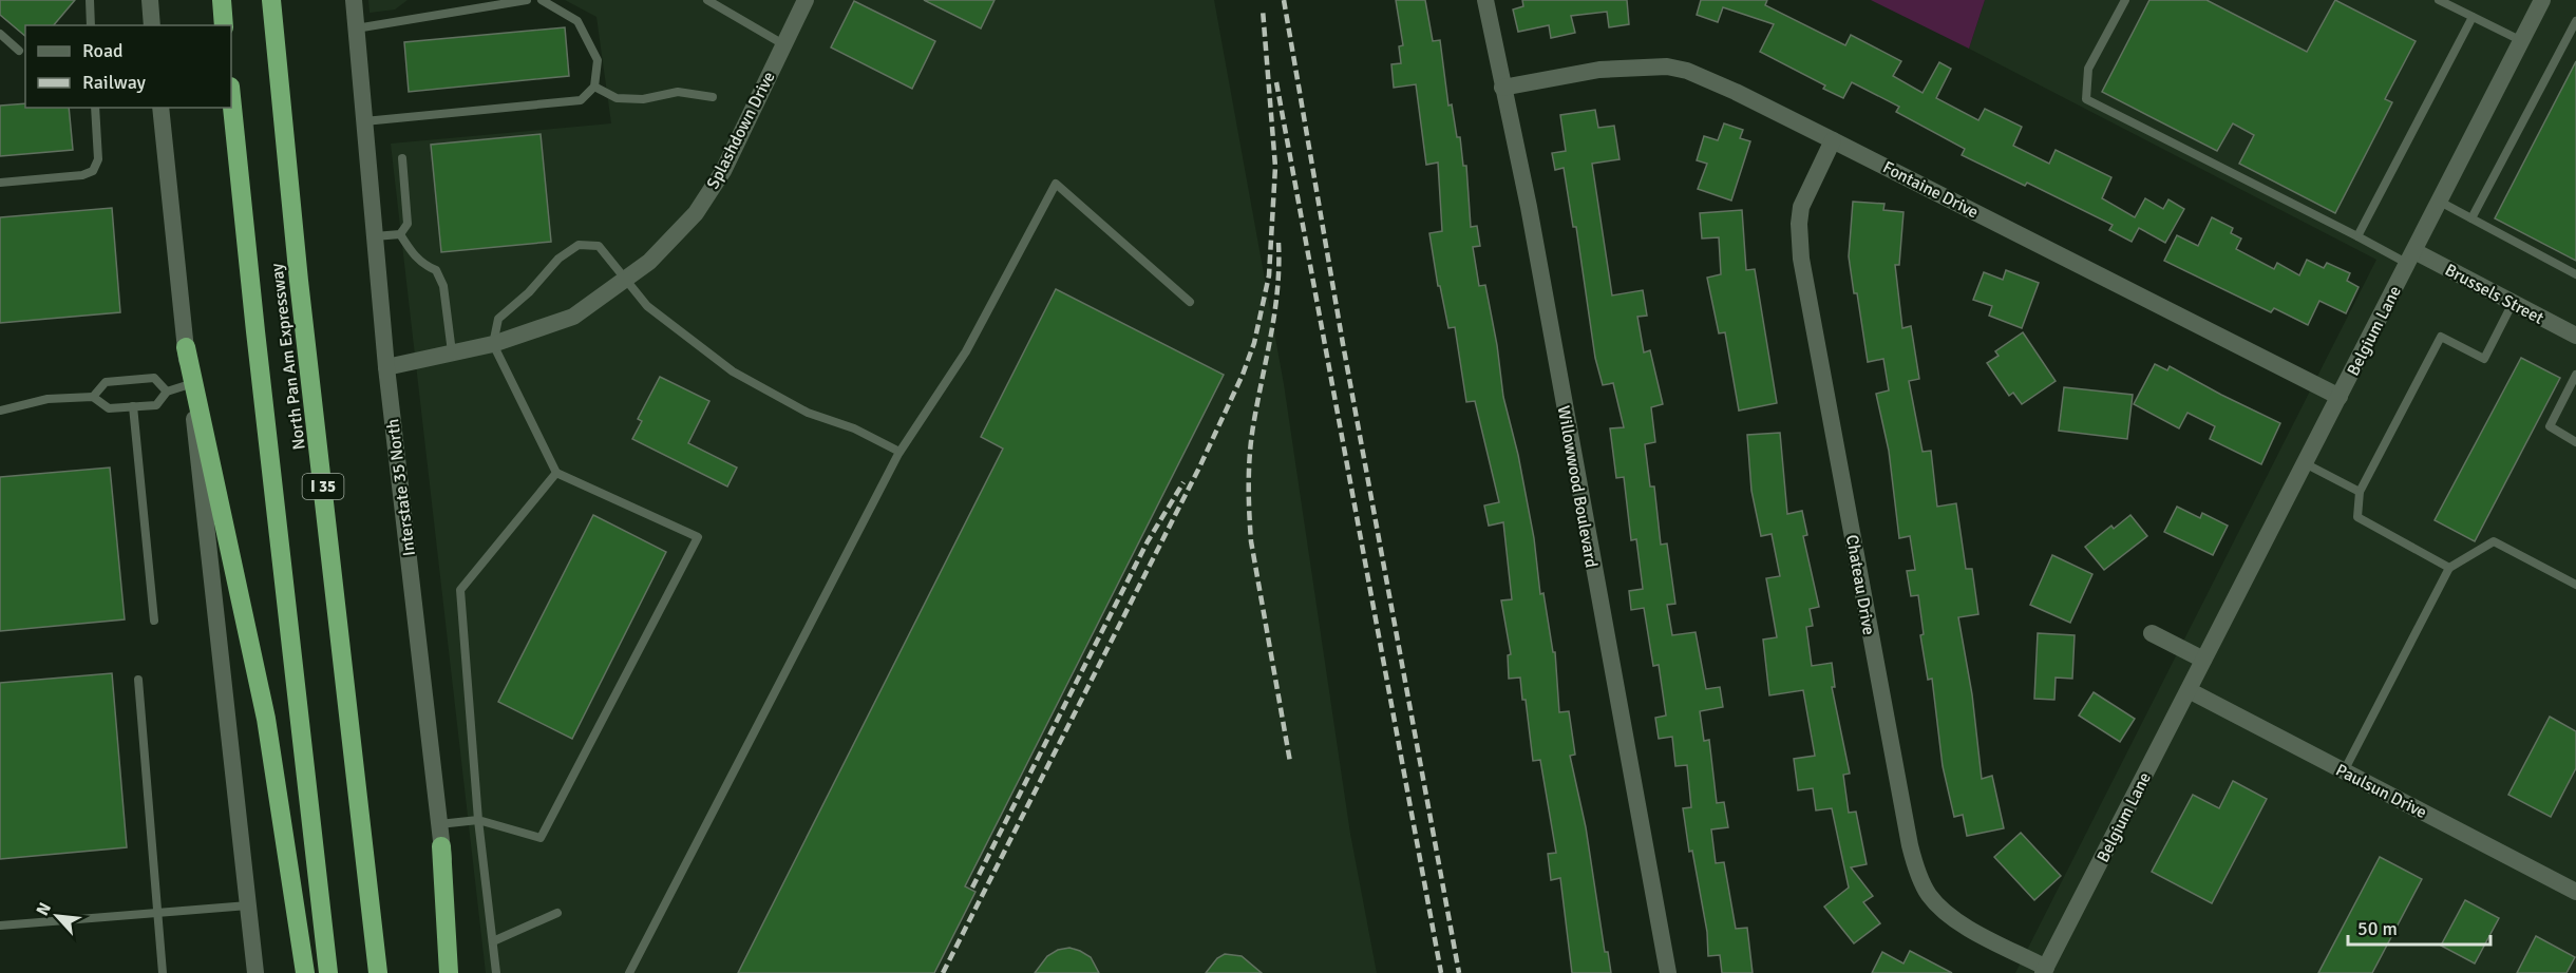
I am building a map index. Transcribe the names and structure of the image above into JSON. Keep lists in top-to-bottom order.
{
  "streets": {
    "highway": ["North Pan Am Expressway", "I 35"],
    "street": [
      "Splashdown Drive",
      "Fontaine Drive",
      "Brussels Street",
      "Belgium Lane",
      "Willowwood Boulevard",
      "Interstate 35 North",
      "Chateau Drive",
      "Paulsun Drive"
    ]
  },
  "crossings": [
    ["Splashdown Drive", "Interstate 35 North"],
    ["Fontaine Drive", "Belgium Lane"],
    ["Fontaine Drive", "Willowwood Boulevard"],
    ["Fontaine Drive", "Chateau Drive"],
    ["Brussels Street", "Belgium Lane"],
    ["Belgium Lane", "Chateau Drive"],
    ["Belgium Lane", "Paulsun Drive"]
  ],
  "legend": ["Road", "Railway"],
  "scale_bar": "50 m",
  "north": "top left"
}
